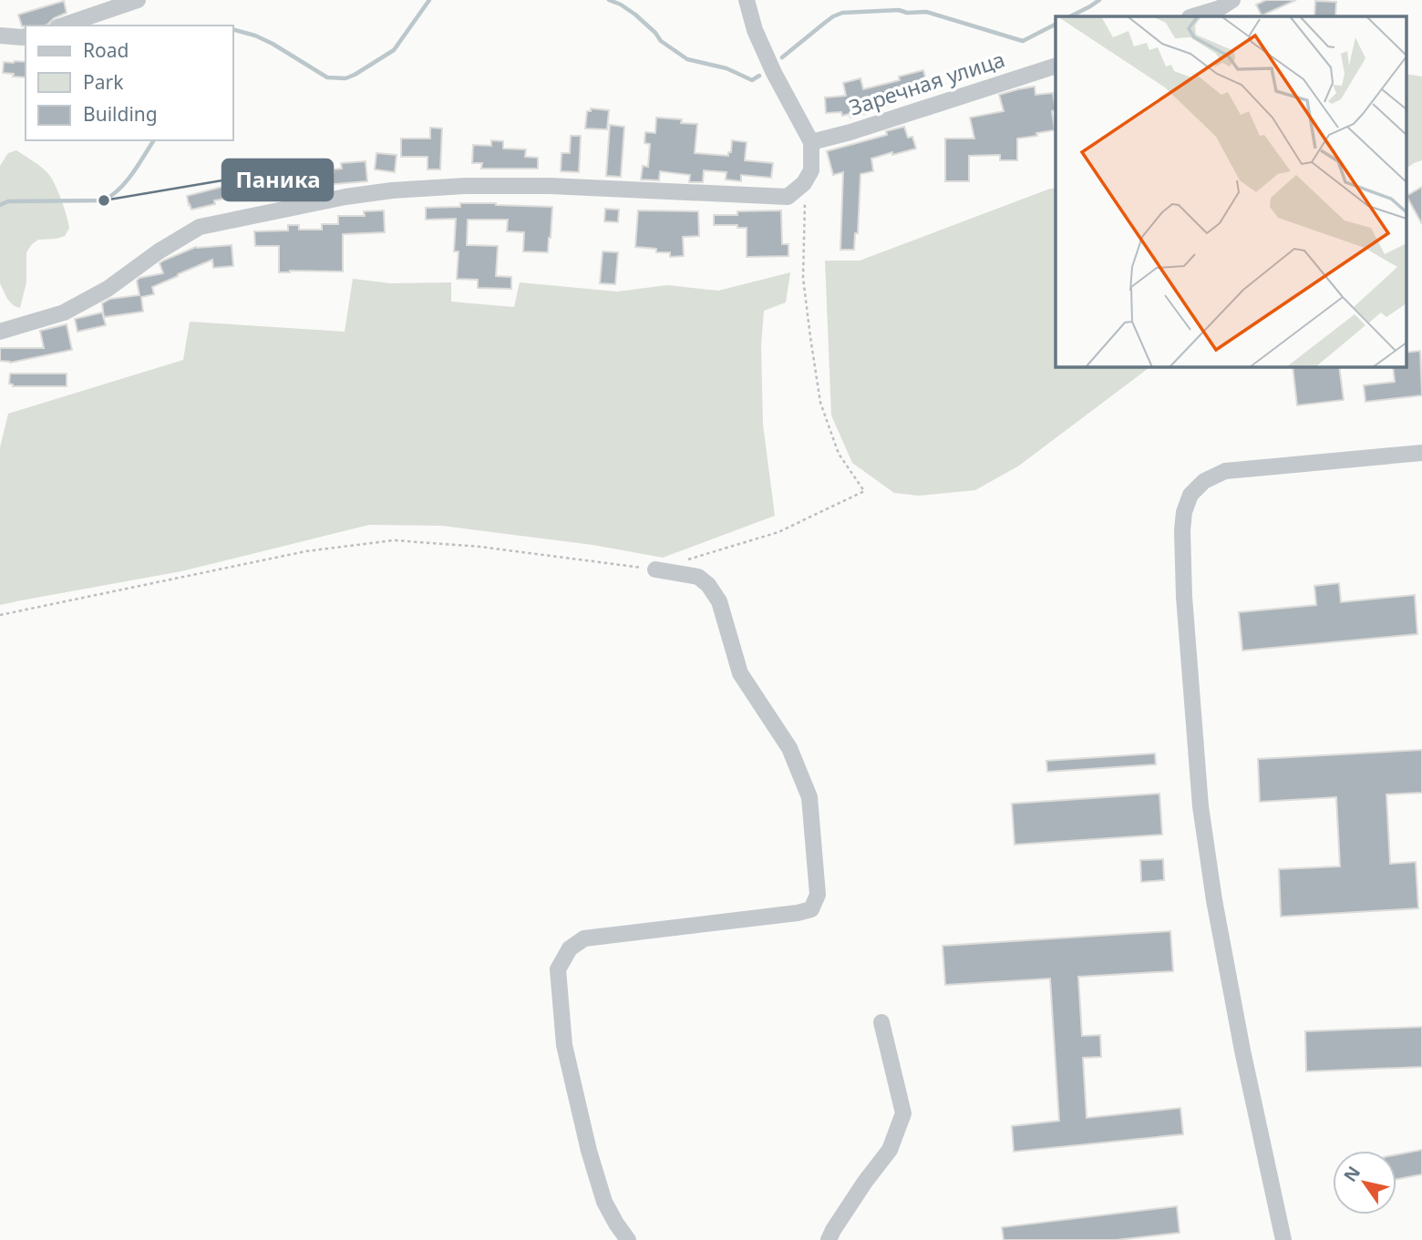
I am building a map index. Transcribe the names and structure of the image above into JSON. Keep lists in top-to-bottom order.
{
  "streets": {
    "street": ["Заречная улица"]
  },
  "places": ["Паника"],
  "legend": ["Road", "Park", "Building"],
  "north": "top left"
}
